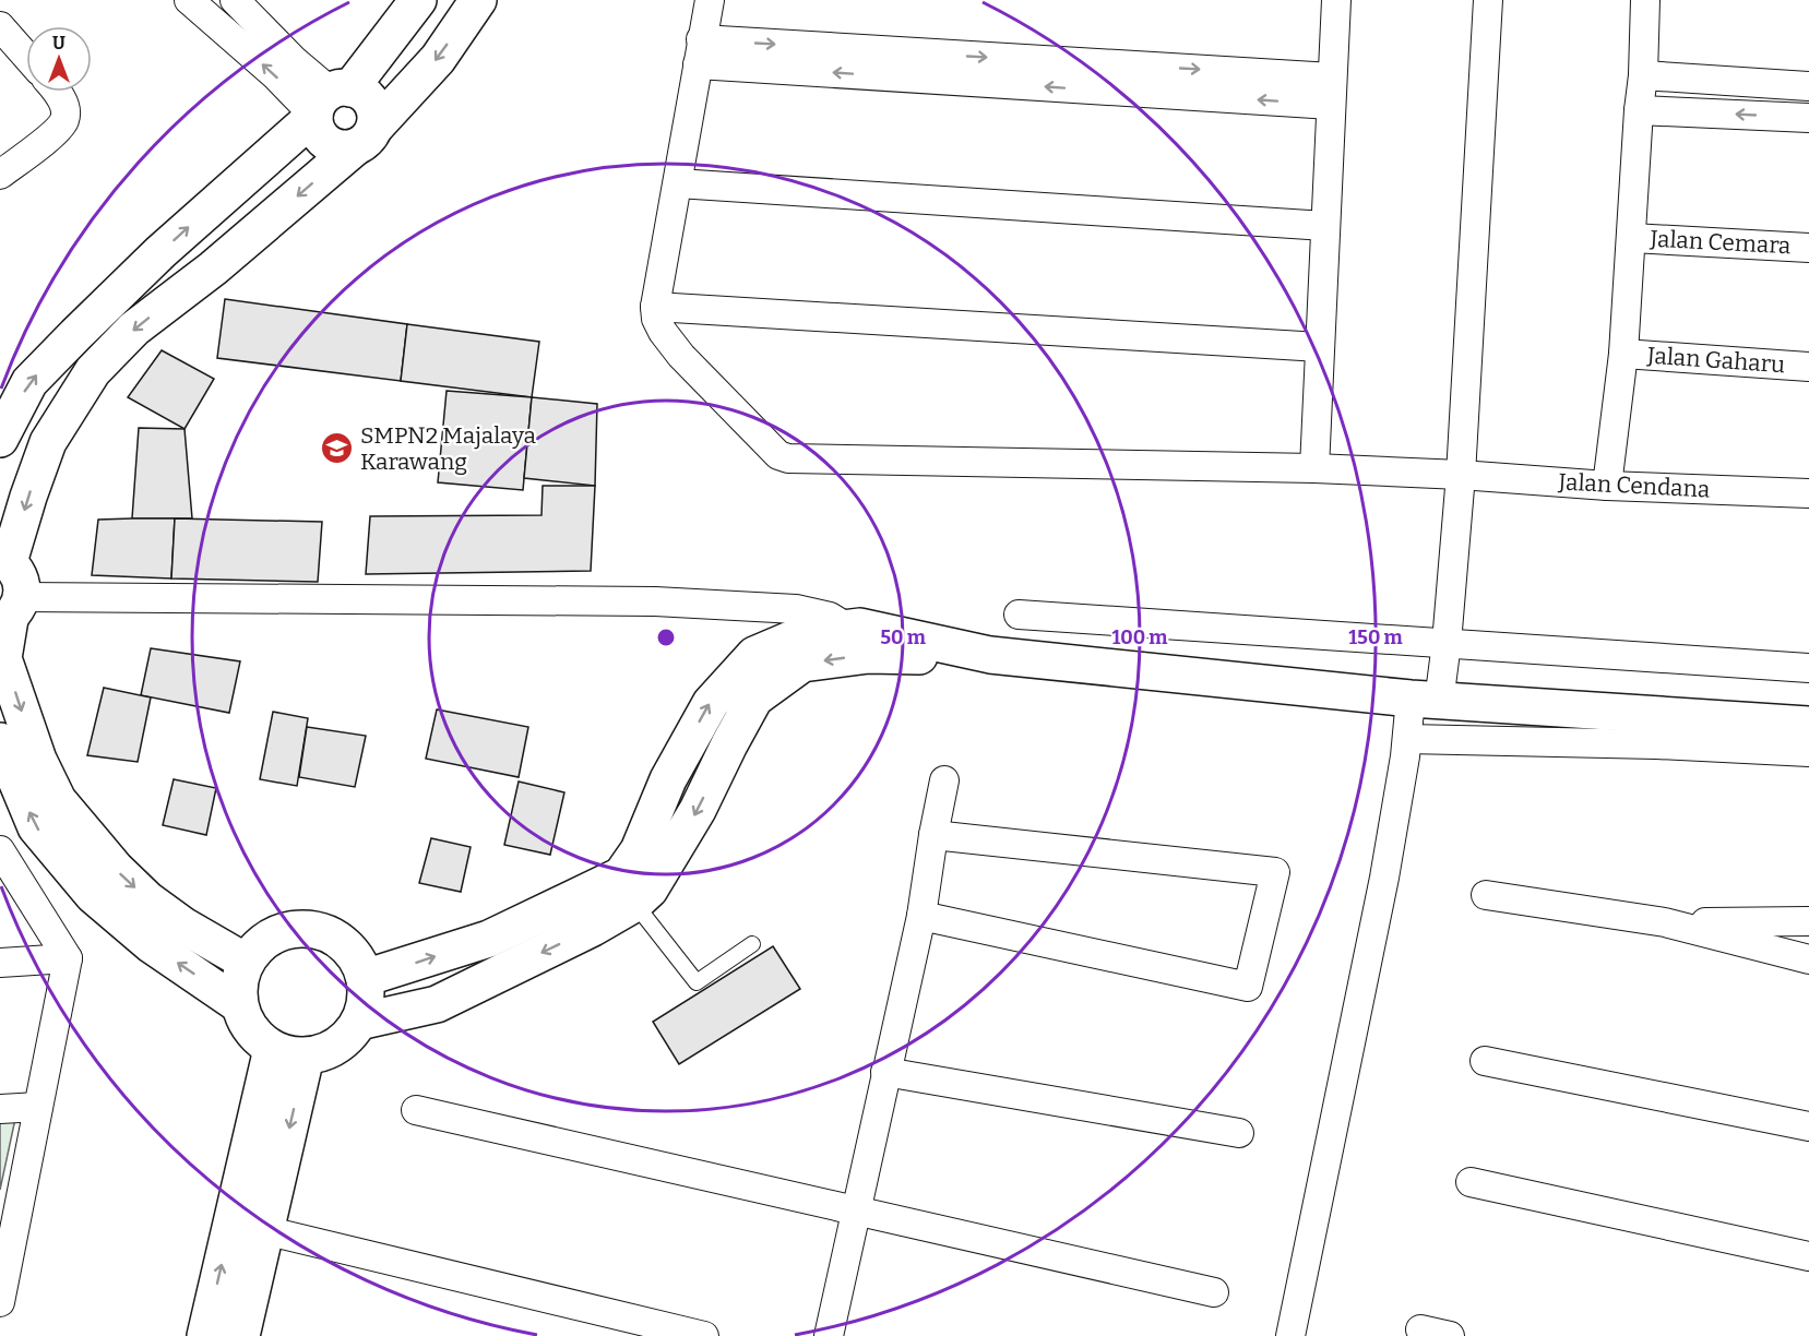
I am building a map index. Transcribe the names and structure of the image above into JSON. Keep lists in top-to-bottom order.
{
  "streets": {
    "street": ["Jalan Cemara", "Jalan Gaharu", "Jalan Cendana"]
  },
  "places": {
    "school or university": ["SMPN2 Majalaya Karawang"]
  },
  "north": "top",
  "rings": ["50 m", "100 m", "150 m"]
}
